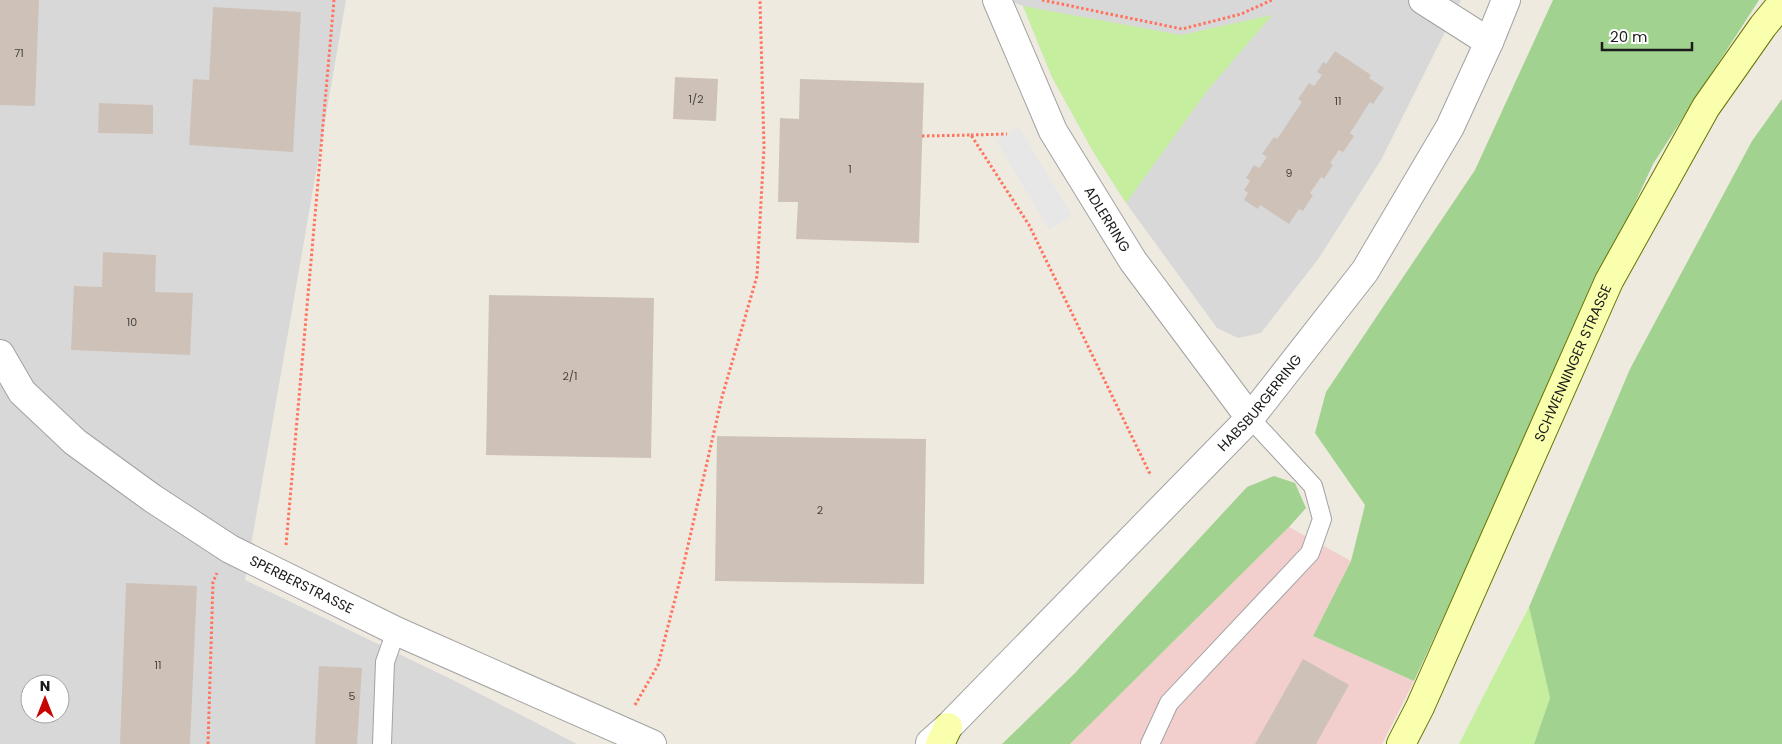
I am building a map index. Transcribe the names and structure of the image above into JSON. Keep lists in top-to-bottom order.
{
  "streets": {
    "main road": ["SCHWENNINGER STRASSE"],
    "street": ["ADLERRING", "HABSBURGERRING", "SPERBERSTRASSE"]
  },
  "crossings": [
    ["ADLERRING", "HABSBURGERRING"]
  ],
  "house_numbers": [
    "71",
    "1/2",
    "11",
    "1",
    "9",
    "10",
    "2/1",
    "2",
    "11",
    "5"
  ],
  "scale_bar": "20 m",
  "north": "top"
}
